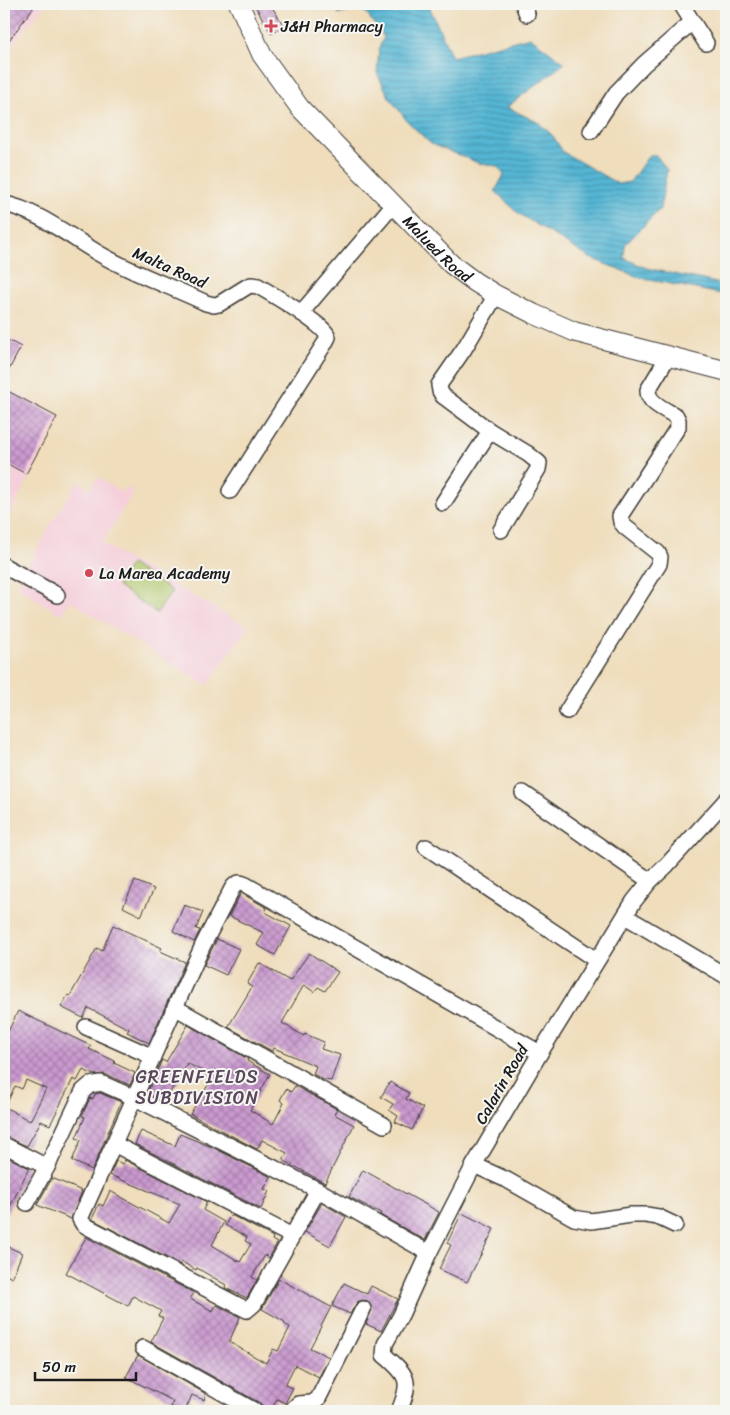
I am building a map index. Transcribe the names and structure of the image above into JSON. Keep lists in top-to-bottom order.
{
  "streets": {
    "street": ["Malued Road", "Malta Road", "Calarin Road"]
  },
  "districts": ["GREENFIELDS SUBDIVISION"],
  "places": {
    "health": ["J&H Pharmacy"],
    "other": ["La Marea Academy"]
  },
  "scale_bar": "50 m"
}
